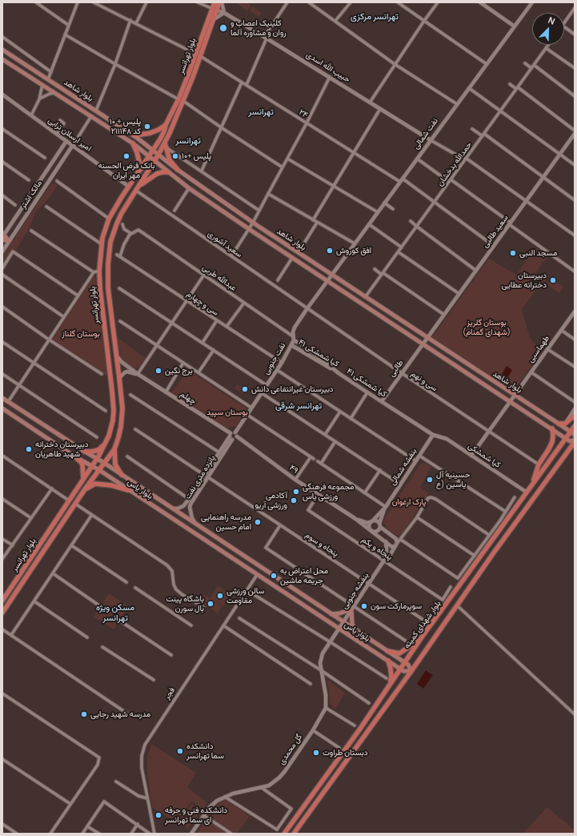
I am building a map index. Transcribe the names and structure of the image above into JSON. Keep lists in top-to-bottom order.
{
  "streets": {
    "main road": [
      "بلوار تهرانسر",
      "بلوار شاهد",
      "بلوار یاس",
      "بلوار شهدای کمیته"
    ],
    "street": [
      "حبیب الله اسدی",
      "۲۴",
      "نفت شمالی",
      "امیر ارسلان ترابی",
      "حمدالله بدخشان",
      "مالک اشتر",
      "سعید طالبی",
      "سعید آشوری",
      "عبدالله طربی",
      "سی و چهارم",
      "طهماسبی",
      "کیا شمشکی ۴۱",
      "نفت جنوبی",
      "طالبی",
      "سی و نهم",
      "۴۱ کیا شمشکی",
      "چهلم",
      "کیا شمشکی",
      "بنفشه شمالی",
      "۴۹",
      "پانزده متری نفت",
      "پنجاه و سوم",
      "پنجاه و یکم",
      "بنفشه جنوبی",
      "فجر",
      "گل محمدی"
    ]
  },
  "crossings": [
    ["بلوار تهرانسر", "حبیب الله اسدی"],
    ["بلوار تهرانسر", "بلوار شاهد"],
    ["بلوار تهرانسر", "۲۴"],
    ["بلوار تهرانسر", "امیر ارسلان ترابی"],
    ["بلوار تهرانسر", "سعید آشوری"],
    ["بلوار تهرانسر", "چهلم"],
    ["بلوار تهرانسر", "بلوار یاس"],
    ["حبیب الله اسدی", "نفت شمالی"],
    ["بلوار شاهد", "نفت شمالی"],
    ["بلوار شاهد", "حمدالله بدخشان"],
    ["بلوار شاهد", "سعید طالبی"],
    ["بلوار شاهد", "طهماسبی"],
    ["بلوار شاهد", "نفت جنوبی"],
    ["بلوار شاهد", "طالبی"],
    ["بلوار شاهد", "بلوار شهدای کمیته"],
    ["۲۴", "نفت شمالی"],
    ["۲۴", "حمدالله بدخشان"],
    ["۲۴", "سعید طالبی"],
    ["نفت شمالی", "نفت جنوبی"],
    ["امیر ارسلان ترابی", "مالک اشتر"],
    ["سعید طالبی", "طالبی"],
    ["سعید آشوری", "نفت جنوبی"],
    ["سعید آشوری", "سی و نهم"],
    ["عبدالله طربی", "سی و چهارم"],
    ["عبدالله طربی", "نفت جنوبی"],
    ["عبدالله طربی", "۴۱ کیا شمشکی"],
    ["سی و چهارم", "نفت جنوبی"],
    ["کیا شمشکی ۴۱", "نفت جنوبی"],
    ["کیا شمشکی ۴۱", "۴۱ کیا شمشکی"],
    ["نفت جنوبی", "سی و نهم"],
    ["نفت جنوبی", "۴۱ کیا شمشکی"],
    ["نفت جنوبی", "چهلم"],
    ["نفت جنوبی", "۴۹"],
    ["نفت جنوبی", "پانزده متری نفت"],
    ["طالبی", "سی و نهم"],
    ["طالبی", "۴۱ کیا شمشکی"],
    ["۴۱ کیا شمشکی", "کیا شمشکی"],
    ["۴۱ کیا شمشکی", "بنفشه شمالی"],
    ["چهلم", "۴۹"],
    ["چهلم", "پانزده متری نفت"],
    ["کیا شمشکی", "بنفشه شمالی"],
    ["کیا شمشکی", "بلوار شهدای کمیته"],
    ["۴۹", "پانزده متری نفت"],
    ["۴۹", "پنجاه و یکم"],
    ["پانزده متری نفت", "بلوار یاس"],
    ["پانزده متری نفت", "پنجاه و سوم"],
    ["بلوار یاس", "بنفشه جنوبی"],
    ["بلوار یاس", "بلوار شهدای کمیته"],
    ["بلوار یاس", "فجر"],
    ["پنجاه و سوم", "بنفشه جنوبی"],
    ["پنجاه و یکم", "بنفشه جنوبی"]
  ],
  "districts": [
    "تهرانسر مرکزی",
    "تهرانسر",
    "تهرانسر",
    "تهرانسر شرقی",
    "مسکن ویژه تهرانسر"
  ],
  "parks": [
    "بوستان گلریز (شهدای گمنام)",
    "بوستان گلناز",
    "بوستان سپید",
    "پارک ارغوان"
  ],
  "places": [
    "کلینیک اعصاب و روان و مشاوره آلما",
    "پلیس + ۱۰ کد ۲۱۱۱۴۸",
    "بانک قرض الحسنه مهر ایران",
    "پلیس +۱۰",
    "افق کوروش",
    "مسجد النبی",
    "دبیرستان دخترانه عطایی",
    "برج نگین",
    "دبیرستان غیرانتفاعی دانش",
    "دبیرستان دخترانه شهید طاهریان",
    "حسینیه آل یاسین (ع",
    "مجموعه فرهنگی ورزشی یاس",
    "آکادمی ورزشی آریو",
    "مدرسه راهنمایی امام حسین",
    "محل اعتراض به جریمه ماشین",
    "سالن ورزشی مقاومت",
    "باشگاه پینت بال سورن",
    "سوپرمارکت سون",
    "مدرسه شهید رجایی",
    "دانشکده سما تهرانسر",
    "دبستان طراوت",
    "دانشکده فنی و حرفه ای سما تهرانسر"
  ],
  "north": "top right"
}
